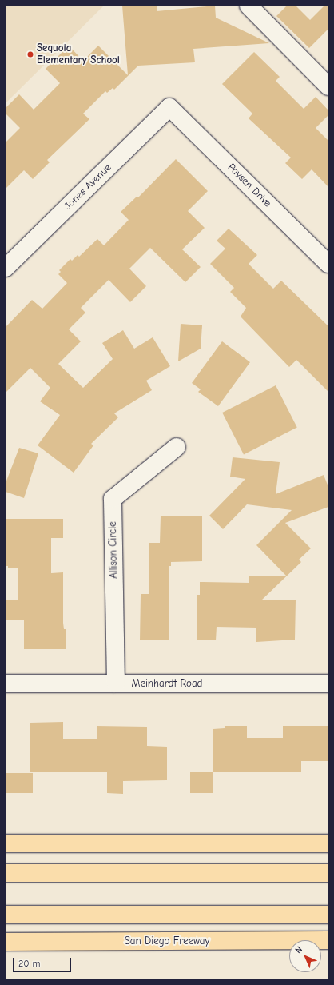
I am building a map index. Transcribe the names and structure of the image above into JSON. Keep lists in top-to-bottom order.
{
  "streets": {
    "highway": ["San Diego Freeway"],
    "street": [
      "Paysen Drive",
      "Jones Avenue",
      "Allison Circle",
      "Meinhardt Road"
    ]
  },
  "crossings": [
    ["Paysen Drive", "Jones Avenue"],
    ["Allison Circle", "Meinhardt Road"]
  ],
  "places": ["Sequoia Elementary School"],
  "scale_bar": "20 m",
  "north": "top left"
}
